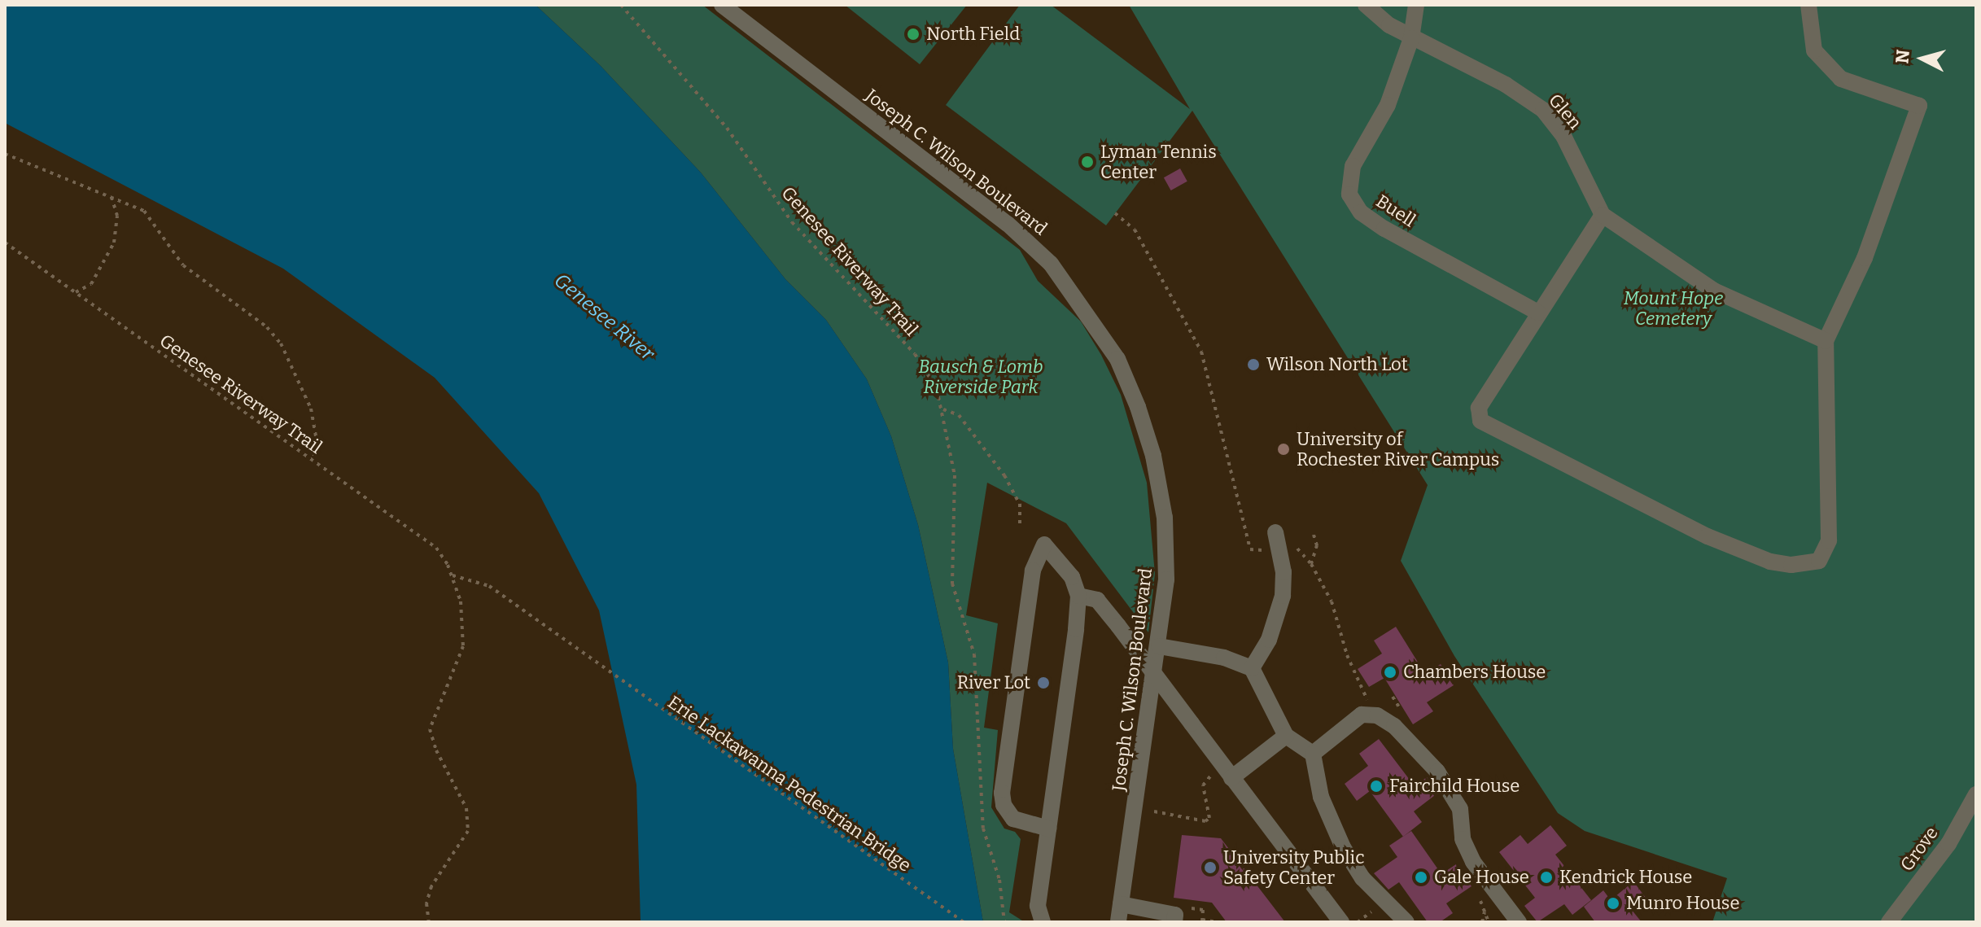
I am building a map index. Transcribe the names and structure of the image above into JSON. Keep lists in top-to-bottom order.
{
  "streets": {
    "street": [
      "Glen",
      "Joseph C. Wilson Boulevard",
      "Buell",
      "Grove"
    ],
    "path": ["Genesee Riverway Trail", "Erie Lackawanna Pedestrian Bridge"]
  },
  "crossings": [
    ["Glen", "Buell"],
    ["Genesee Riverway Trail", "Erie Lackawanna Pedestrian Bridge"]
  ],
  "water": ["Genesee River"],
  "parks": ["Mount Hope Cemetery", "Bausch & Lomb Riverside Park"],
  "places": [
    "North Field",
    "Lyman Tennis Center",
    "Wilson North Lot",
    "University of Rochester River Campus",
    "Chambers House",
    "River Lot",
    "Fairchild House",
    "University Public Safety Center",
    "Gale House",
    "Kendrick House",
    "Munro House"
  ],
  "north": "left"
}
